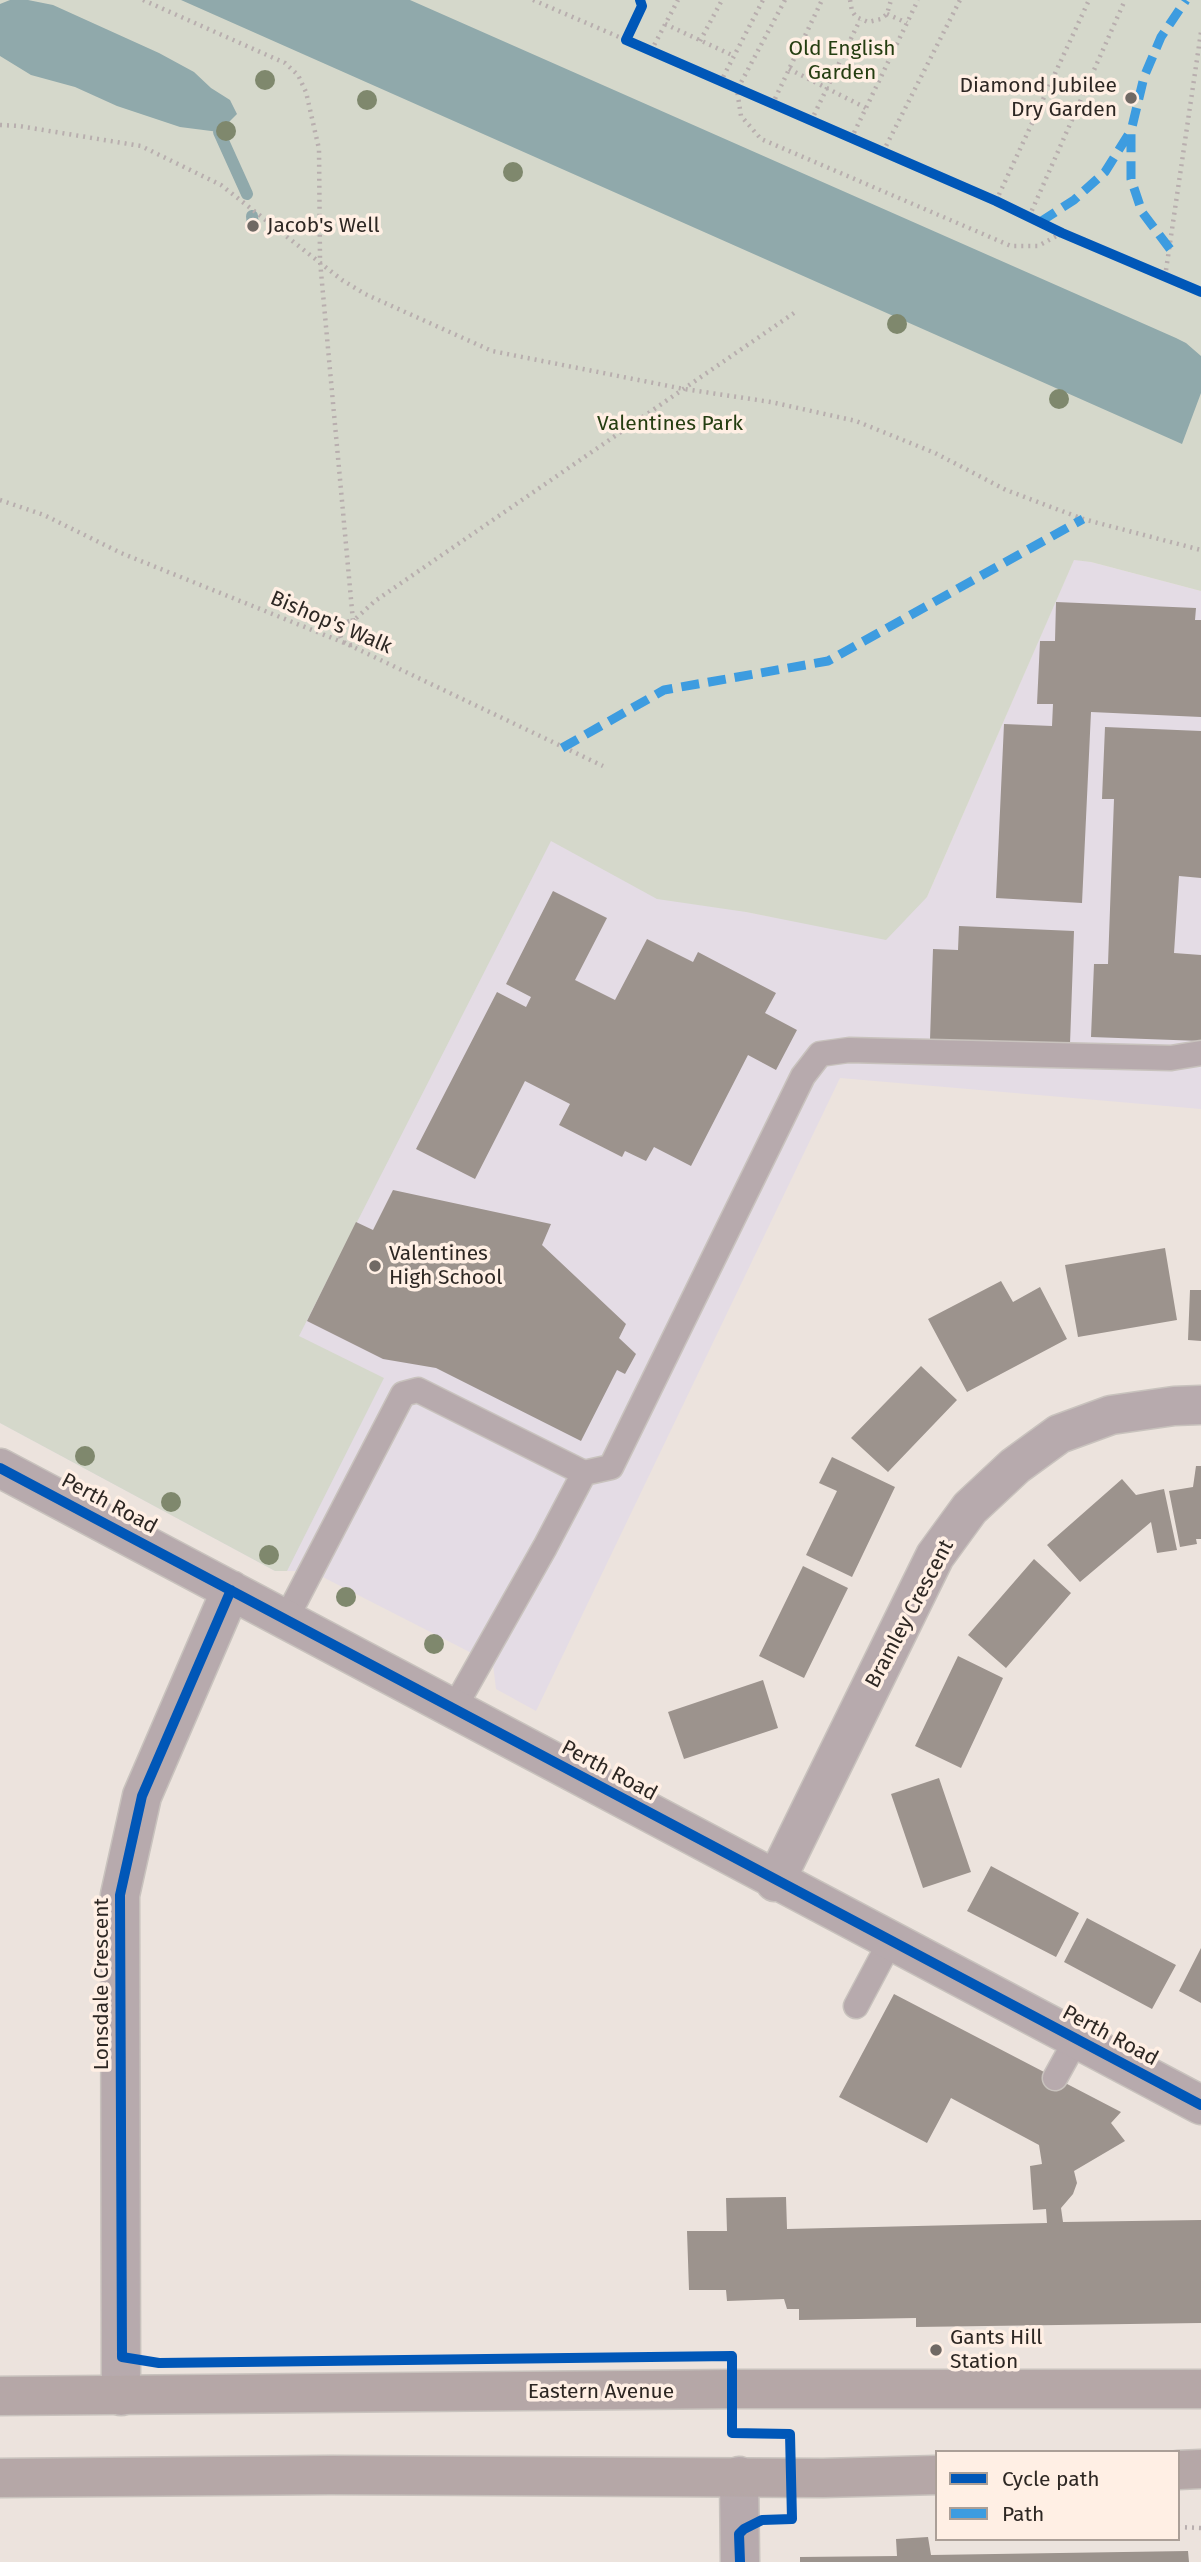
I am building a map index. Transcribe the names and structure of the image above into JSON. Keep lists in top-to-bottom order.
{
  "streets": {
    "highway": ["Eastern Avenue"],
    "street": ["Perth Road", "Bramley Crescent", "Lonsdale Crescent"],
    "path": ["Bishop's Walk"]
  },
  "crossings": [
    ["Perth Road", "Bramley Crescent"],
    ["Perth Road", "Lonsdale Crescent"],
    ["Lonsdale Crescent", "Eastern Avenue"]
  ],
  "parks": ["Old English Garden", "Valentines Park"],
  "places": [
    "Diamond Jubilee Dry Garden",
    "Jacob's Well",
    "Valentines High School",
    "Gants Hill Station"
  ],
  "legend": ["Cycle path", "Path"]
}
